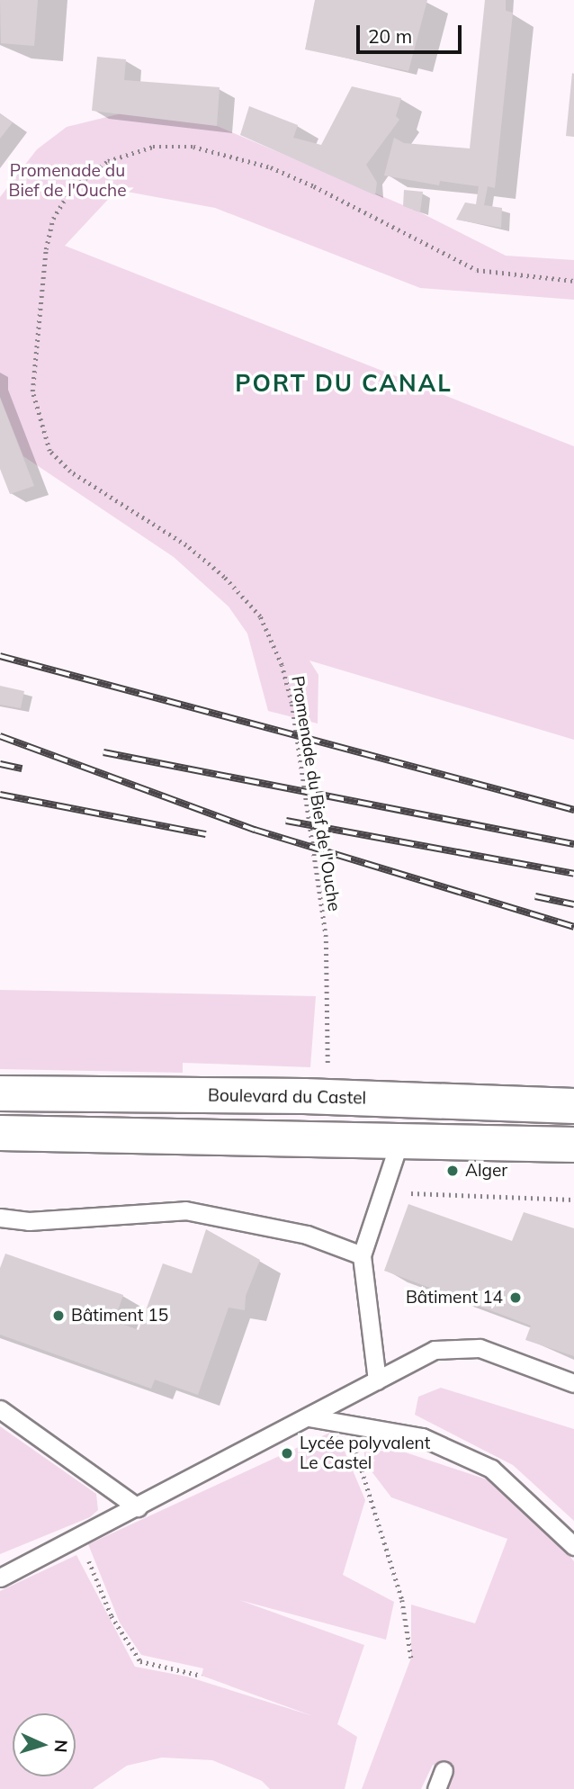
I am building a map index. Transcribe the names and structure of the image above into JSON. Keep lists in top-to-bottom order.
{
  "streets": {
    "main road": ["Boulevard du Castel"],
    "path": ["Promenade du Bief de l'Ouche"]
  },
  "districts": ["PORT DU CANAL"],
  "parks": ["Promenade du Bief de l'Ouche"],
  "places": [
    "Alger",
    "Bâtiment 14",
    "Bâtiment 15",
    "Lycée polyvalent Le Castel"
  ],
  "scale_bar": "20 m",
  "north": "right"
}
